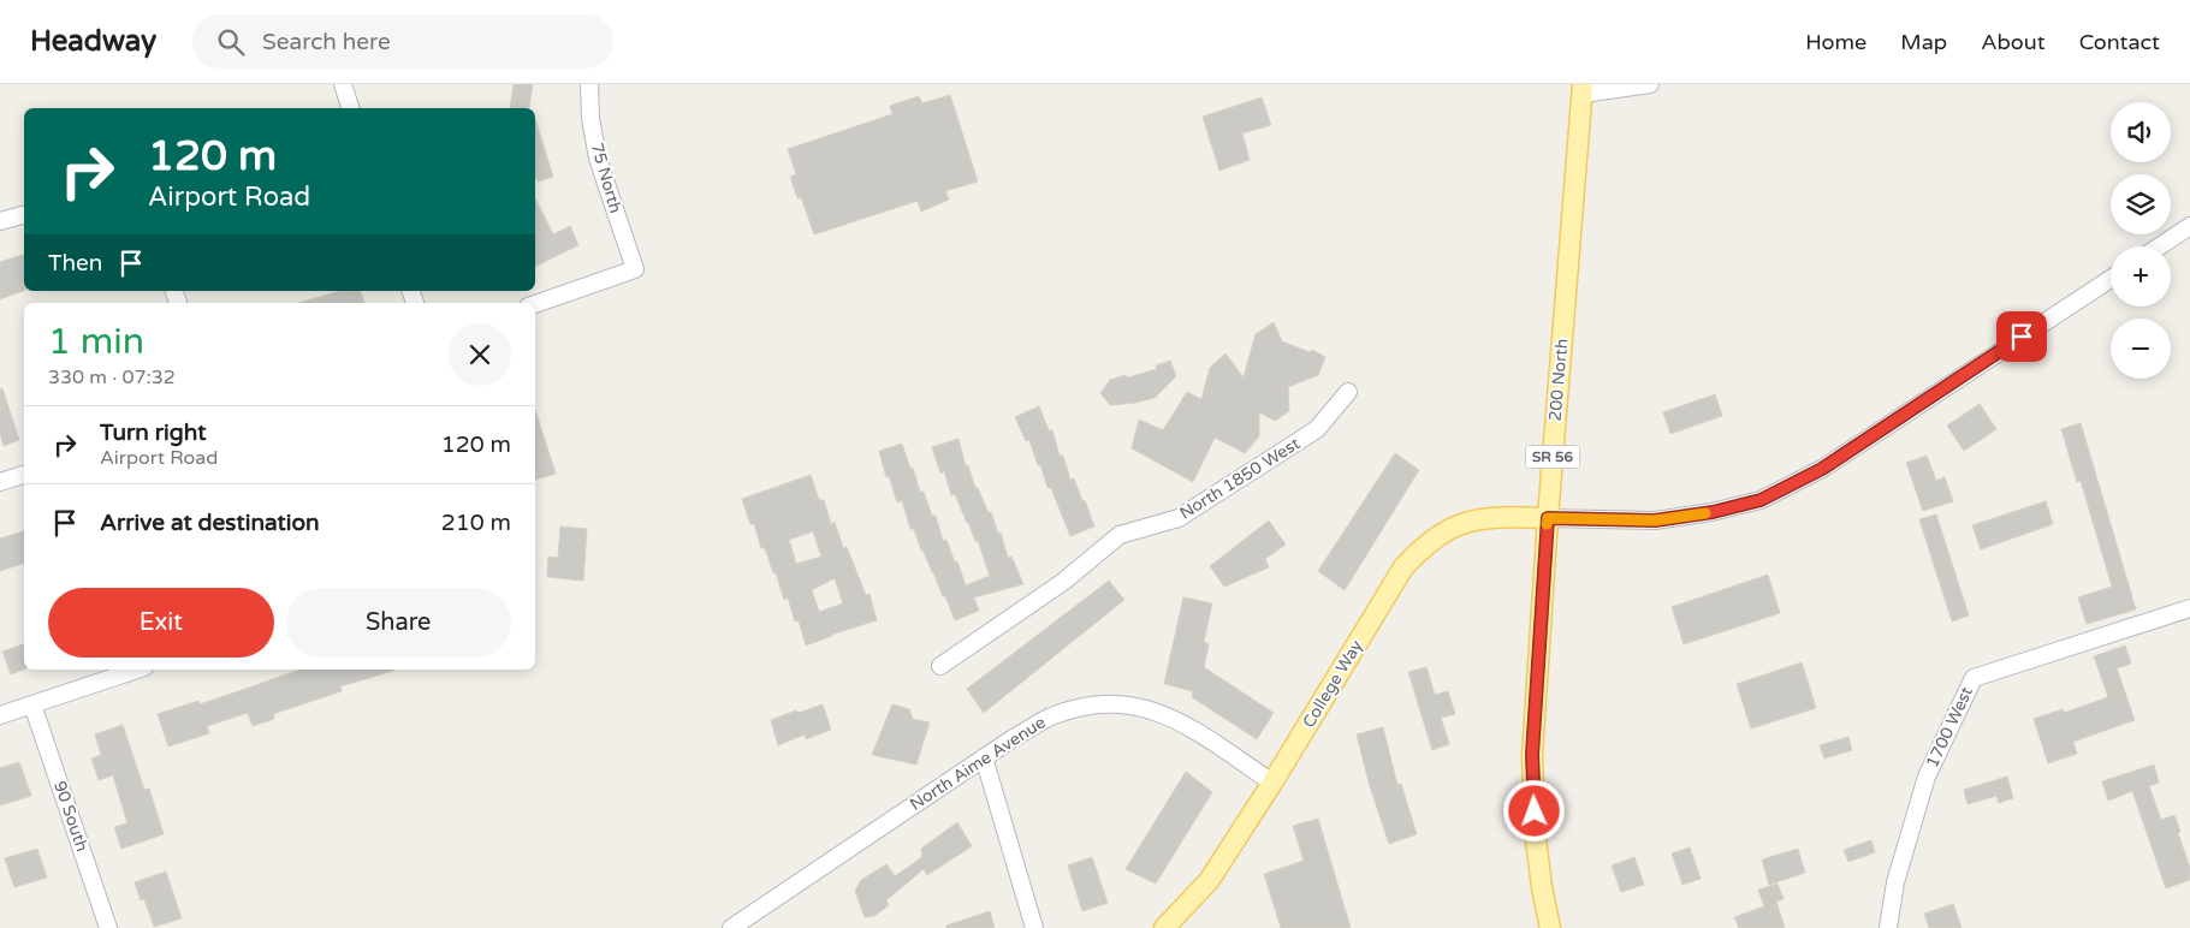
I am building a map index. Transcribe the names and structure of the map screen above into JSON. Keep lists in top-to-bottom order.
{
  "streets": {
    "main road": ["200 North", "SR 56", "College Way"],
    "street": [
      "75 North",
      "North 1850 West",
      "1700 West",
      "North Aime Avenue",
      "90 South"
    ]
  },
  "crossings": [
    ["200 North", "College Way"],
    ["College Way", "North Aime Avenue"]
  ],
  "page": {
    "header": "Headway",
    "search": "Search here",
    "nav": [
      "Home",
      "Map",
      "About",
      "Contact"
    ],
    "map_buttons": ["+", "−"],
    "turn": ["120 m", "Airport Road"],
    "then": "Then",
    "heading": ["1 min", "330 m · 07:32"],
    "list": [
      {
        "name": "Turn right",
        "note": "Airport Road",
        "value": "120 m"
      },
      {
        "name": "Arrive at destination",
        "value": "210 m"
      }
    ],
    "buttons": ["Exit", "Share"]
  }
}
